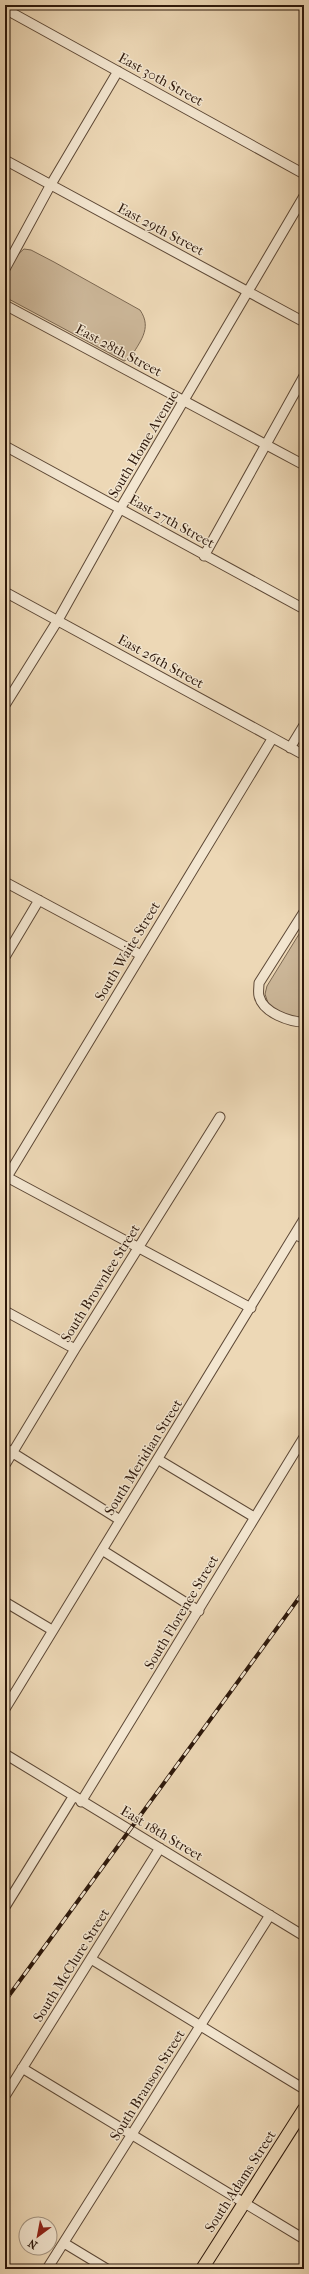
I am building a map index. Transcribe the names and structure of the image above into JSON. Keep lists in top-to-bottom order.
{
  "streets": {
    "main road": ["South Adams Street"],
    "street": [
      "East 30th Street",
      "East 29th Street",
      "East 28th Street",
      "South Home Avenue",
      "East 27th Street",
      "East 26th Street",
      "South Waite Street",
      "South Brownlee Street",
      "South Meridian Street",
      "South Florence Street",
      "East 18th Street",
      "South McClure Street",
      "South Branson Street"
    ]
  },
  "crossings": [
    ["East 29th Street", "South Home Avenue"],
    ["East 28th Street", "South Home Avenue"],
    ["South Home Avenue", "East 27th Street"],
    ["South Home Avenue", "East 26th Street"],
    ["East 26th Street", "South Waite Street"],
    ["South Florence Street", "East 18th Street"],
    ["East 18th Street", "South McClure Street"],
    ["East 18th Street", "South Branson Street"]
  ],
  "north": "bottom left"
}
